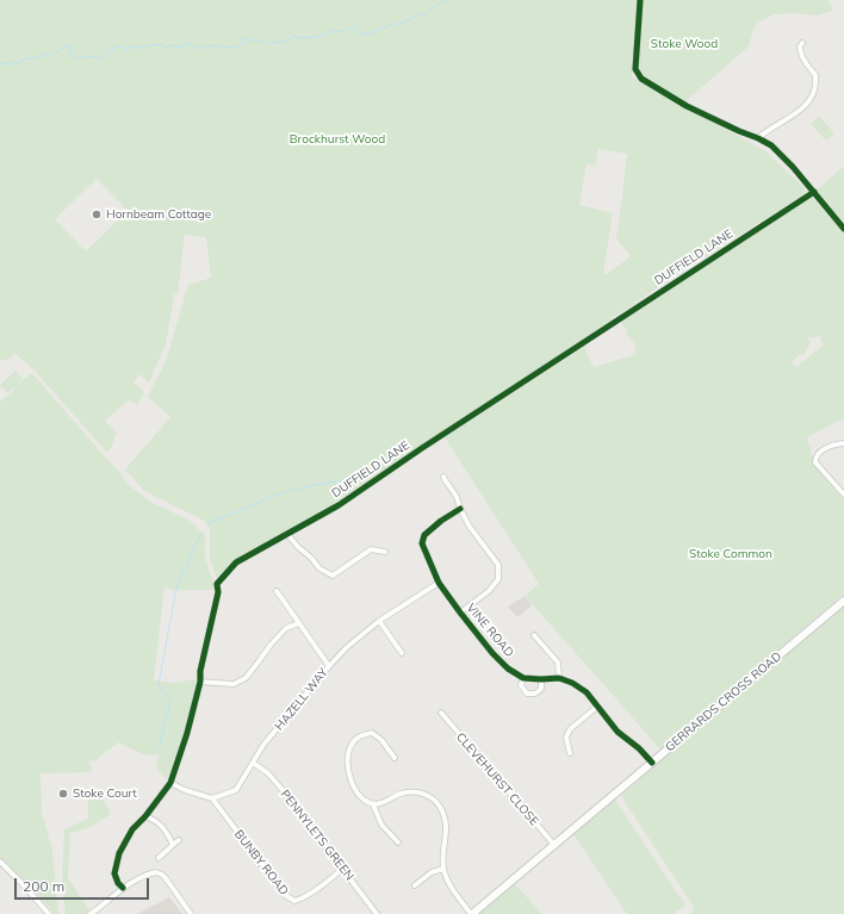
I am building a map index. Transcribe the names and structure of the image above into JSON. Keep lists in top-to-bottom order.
{
  "streets": {
    "main road": ["GERRARDS CROSS ROAD"],
    "street": [
      "DUFFIELD LANE",
      "VINE ROAD",
      "HAZELL WAY",
      "CLEVEHURST CLOSE",
      "PENNYLETS GREEN",
      "BUNBY ROAD"
    ]
  },
  "crossings": [
    ["VINE ROAD", "HAZELL WAY"],
    ["HAZELL WAY", "PENNYLETS GREEN"],
    ["HAZELL WAY", "BUNBY ROAD"],
    ["GERRARDS CROSS ROAD", "CLEVEHURST CLOSE"],
    ["PENNYLETS GREEN", "BUNBY ROAD"]
  ],
  "parks": ["Stoke Wood", "Brockhurst Wood", "Stoke Common"],
  "places": ["Hornbeam Cottage", "Stoke Court"],
  "scale_bar": "200 m"
}
